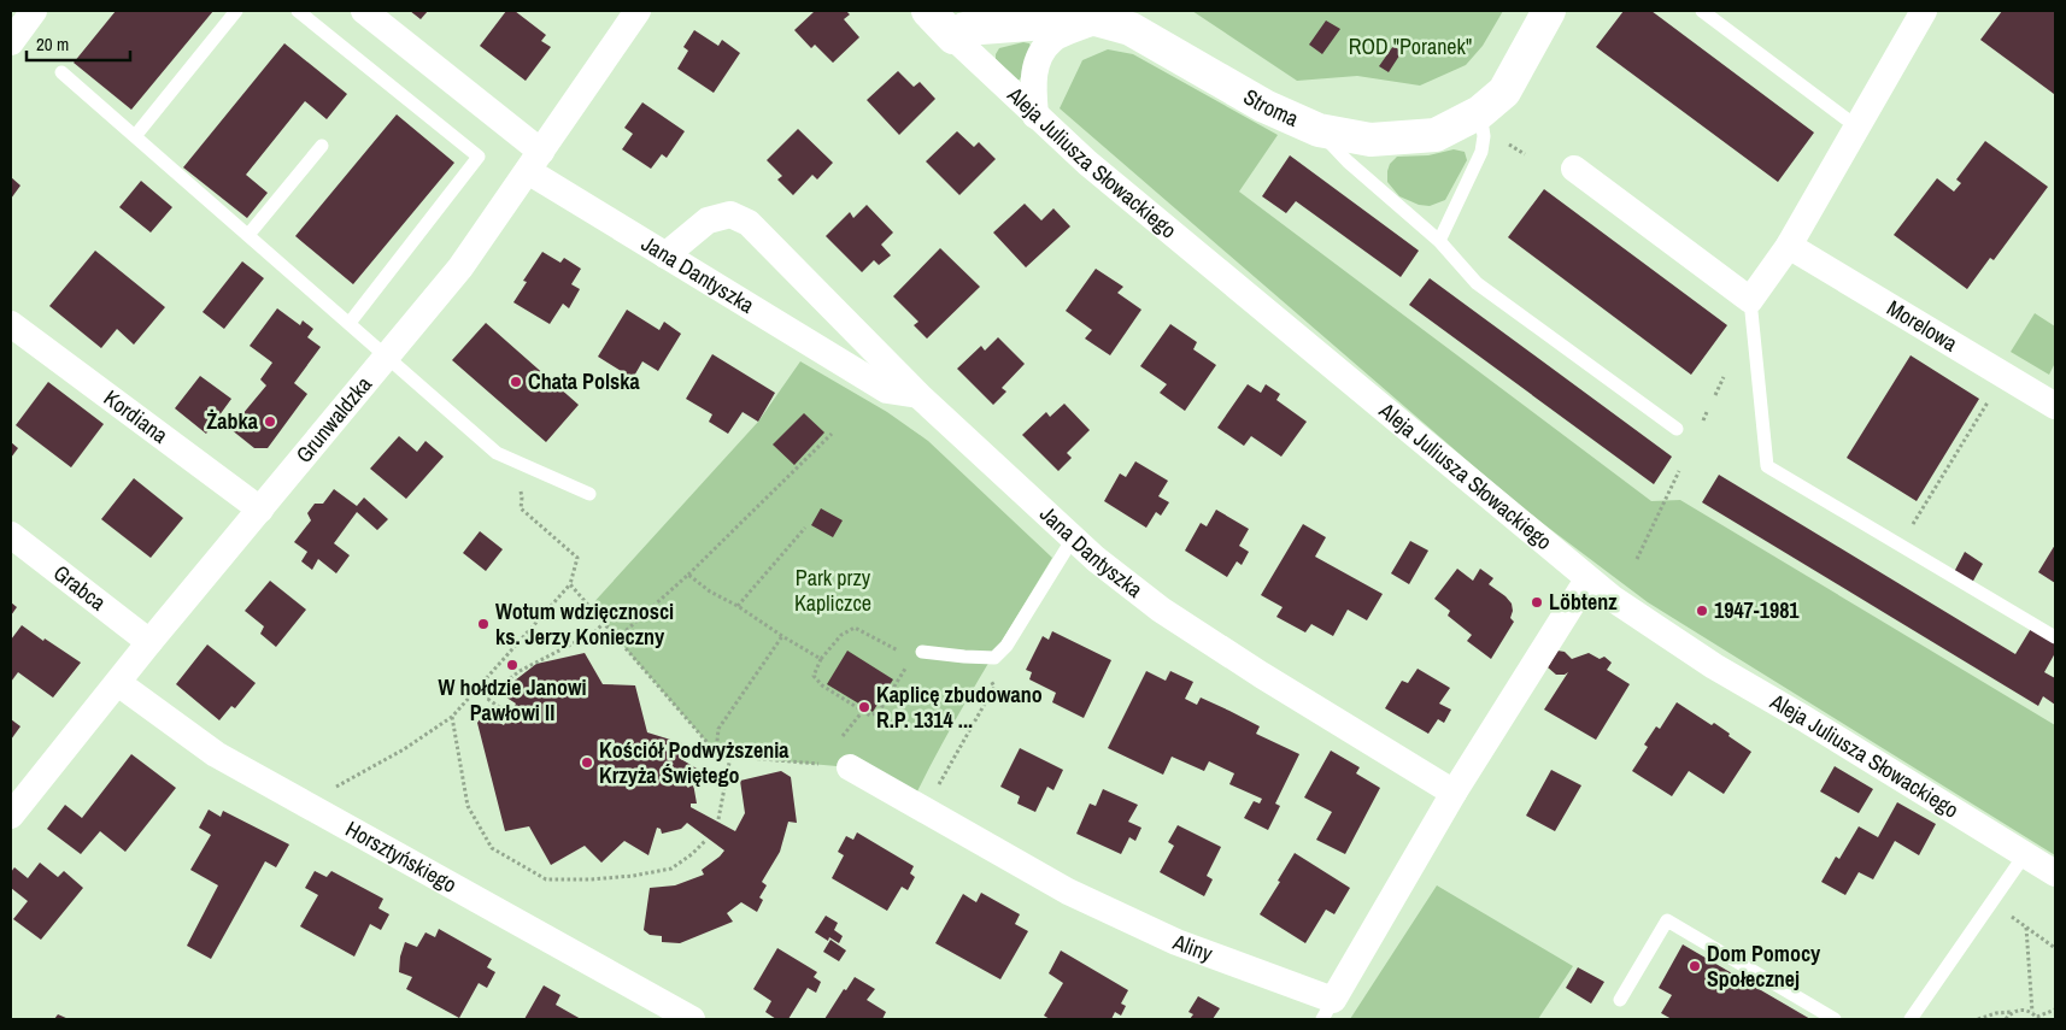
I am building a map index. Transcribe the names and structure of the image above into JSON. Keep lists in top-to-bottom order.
{
  "streets": {
    "street": [
      "Stroma",
      "Aleja Juliusza Słowackiego",
      "Jana Dantyszka",
      "Morelowa",
      "Kordiana",
      "Grunwaldzka",
      "Grabca",
      "Horsztyńskiego",
      "Aliny"
    ]
  },
  "crossings": [
    ["Stroma", "Aleja Juliusza Słowackiego"],
    ["Jana Dantyszka", "Grunwaldzka"],
    ["Jana Dantyszka", "Aliny"],
    ["Kordiana", "Grunwaldzka"],
    ["Grunwaldzka", "Grabca"],
    ["Grunwaldzka", "Horsztyńskiego"]
  ],
  "parks": ["ROD \"Poranek\"", "Park przy Kapliczce"],
  "places": [
    "Chata Polska",
    "Żabka",
    "Löbtenz",
    "1947-1981",
    "Wotum wdzięcznosci ks. Jerzy Konieczny",
    "W hołdzie Janowi Pawłowi II",
    "Kaplicę zbudowano R.P. 1314 ...",
    "Kościół Podwyższenia Krzyża Świętego",
    "Dom Pomocy Społecznej"
  ],
  "scale_bar": "20 m"
}
